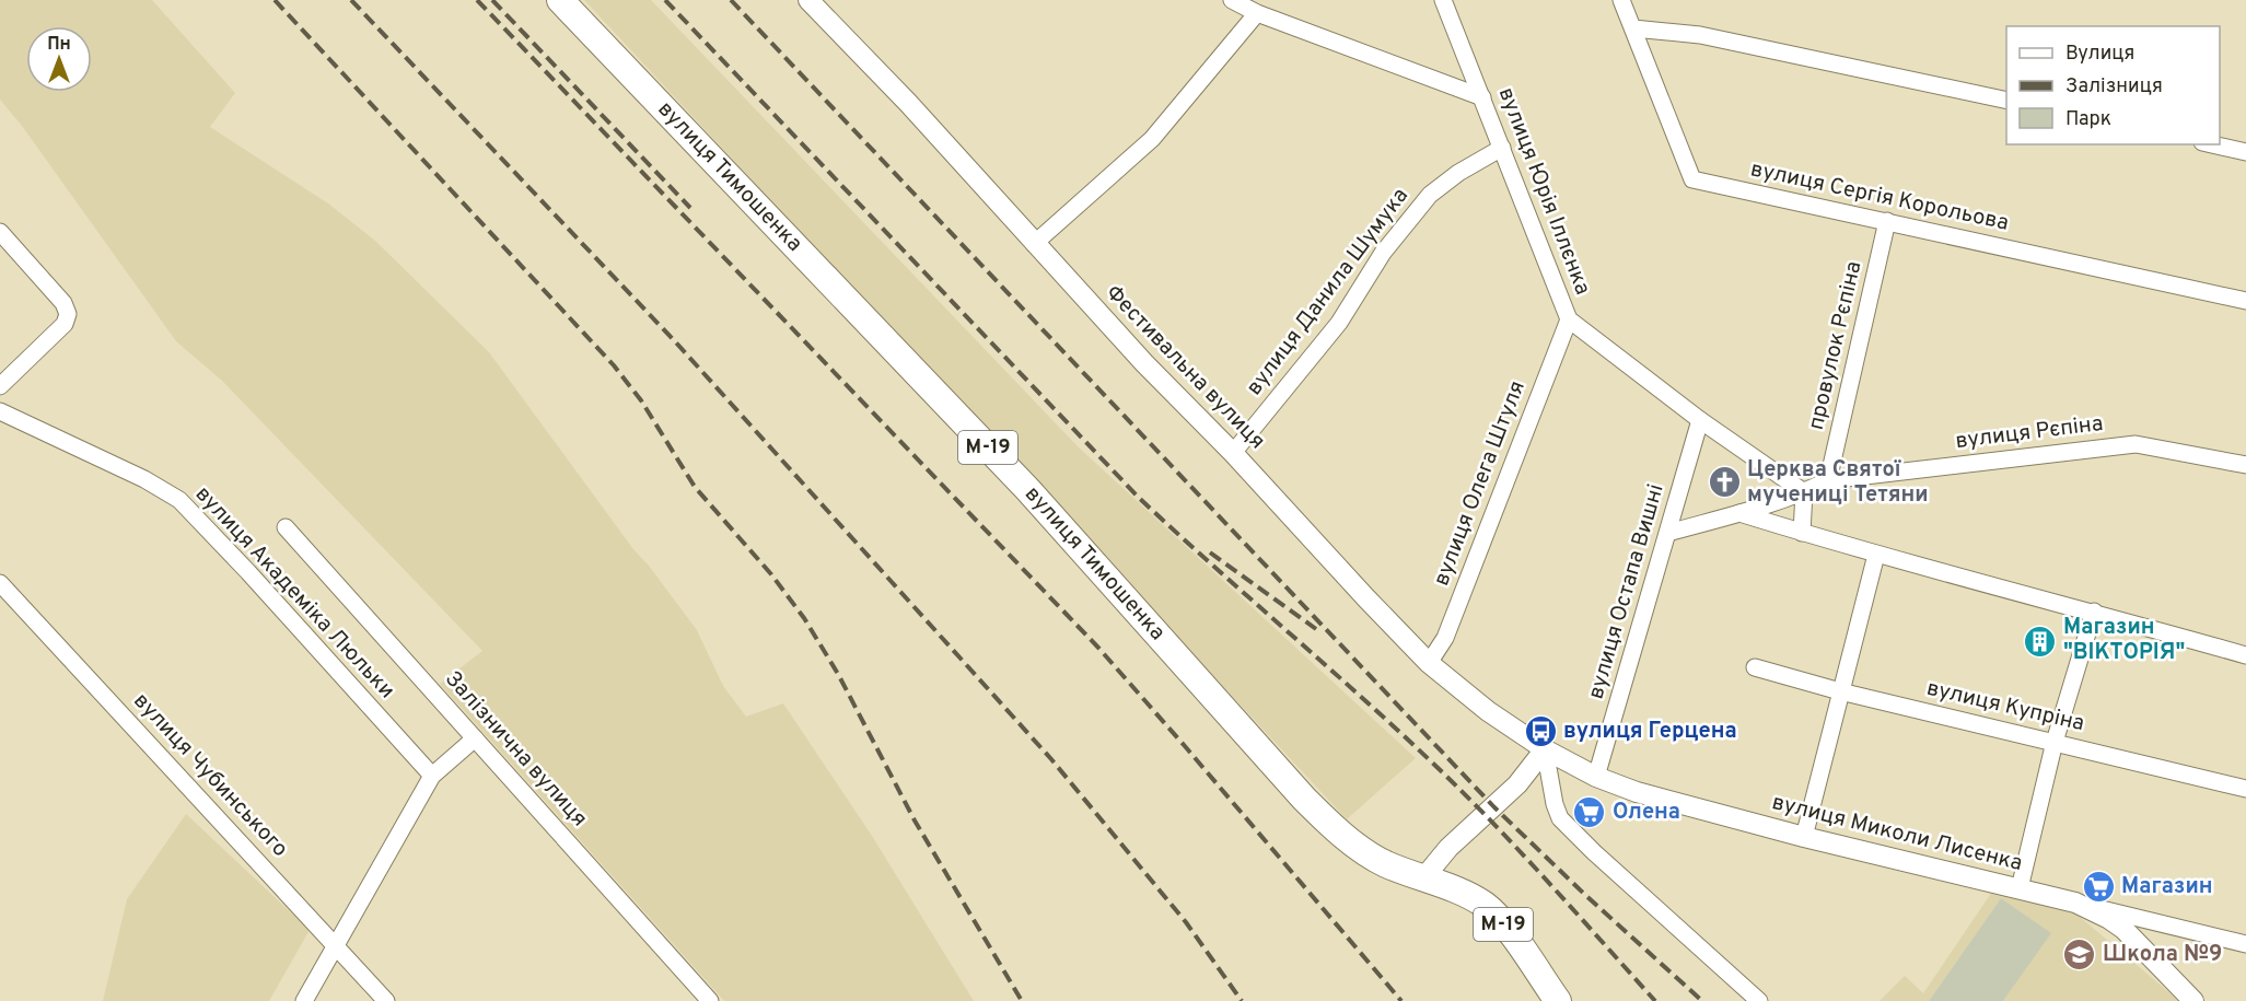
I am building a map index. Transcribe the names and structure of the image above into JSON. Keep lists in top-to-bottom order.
{
  "streets": {
    "highway": ["вулиця Тимошенка", "М-19"],
    "street": [
      "вулиця Юрія Іллєнка",
      "вулиця Сергія Корольова",
      "вулиця Данила Шумука",
      "провулок Рєпіна",
      "Фестивальна вулиця",
      "вулиця Рєпіна",
      "вулиця Олега Штуля",
      "вулиця Остапа Вишні",
      "вулиця Академіка Люльки",
      "вулиця Купріна",
      "Залізнична вулиця",
      "вулиця Чубинського",
      "вулиця Миколи Лисенка"
    ]
  },
  "crossings": [
    ["вулиця Тимошенка", "М-19"],
    ["вулиця Юрія Іллєнка", "вулиця Данила Шумука"],
    ["вулиця Юрія Іллєнка", "вулиця Рєпіна"],
    ["вулиця Юрія Іллєнка", "вулиця Олега Штуля"],
    ["вулиця Юрія Іллєнка", "вулиця Остапа Вишні"],
    ["вулиця Сергія Корольова", "провулок Рєпіна"],
    ["вулиця Данила Шумука", "Фестивальна вулиця"],
    ["провулок Рєпіна", "вулиця Рєпіна"],
    ["Фестивальна вулиця", "вулиця Олега Штуля"],
    ["Фестивальна вулиця", "вулиця Миколи Лисенка"],
    ["вулиця Рєпіна", "вулиця Остапа Вишні"],
    ["вулиця Остапа Вишні", "вулиця Миколи Лисенка"]
  ],
  "places": {
    "church": ["Церква Святої мучениці Тетяни"],
    "building": ["Магазин \"ВІКТОРІЯ\""],
    "bus stop": ["вулиця Герцена"],
    "supermarket": ["Олена", "Магазин"],
    "school or university": ["Школа №9"]
  },
  "legend": ["Вулиця", "Залізниця", "Парк"],
  "north": "top"
}
